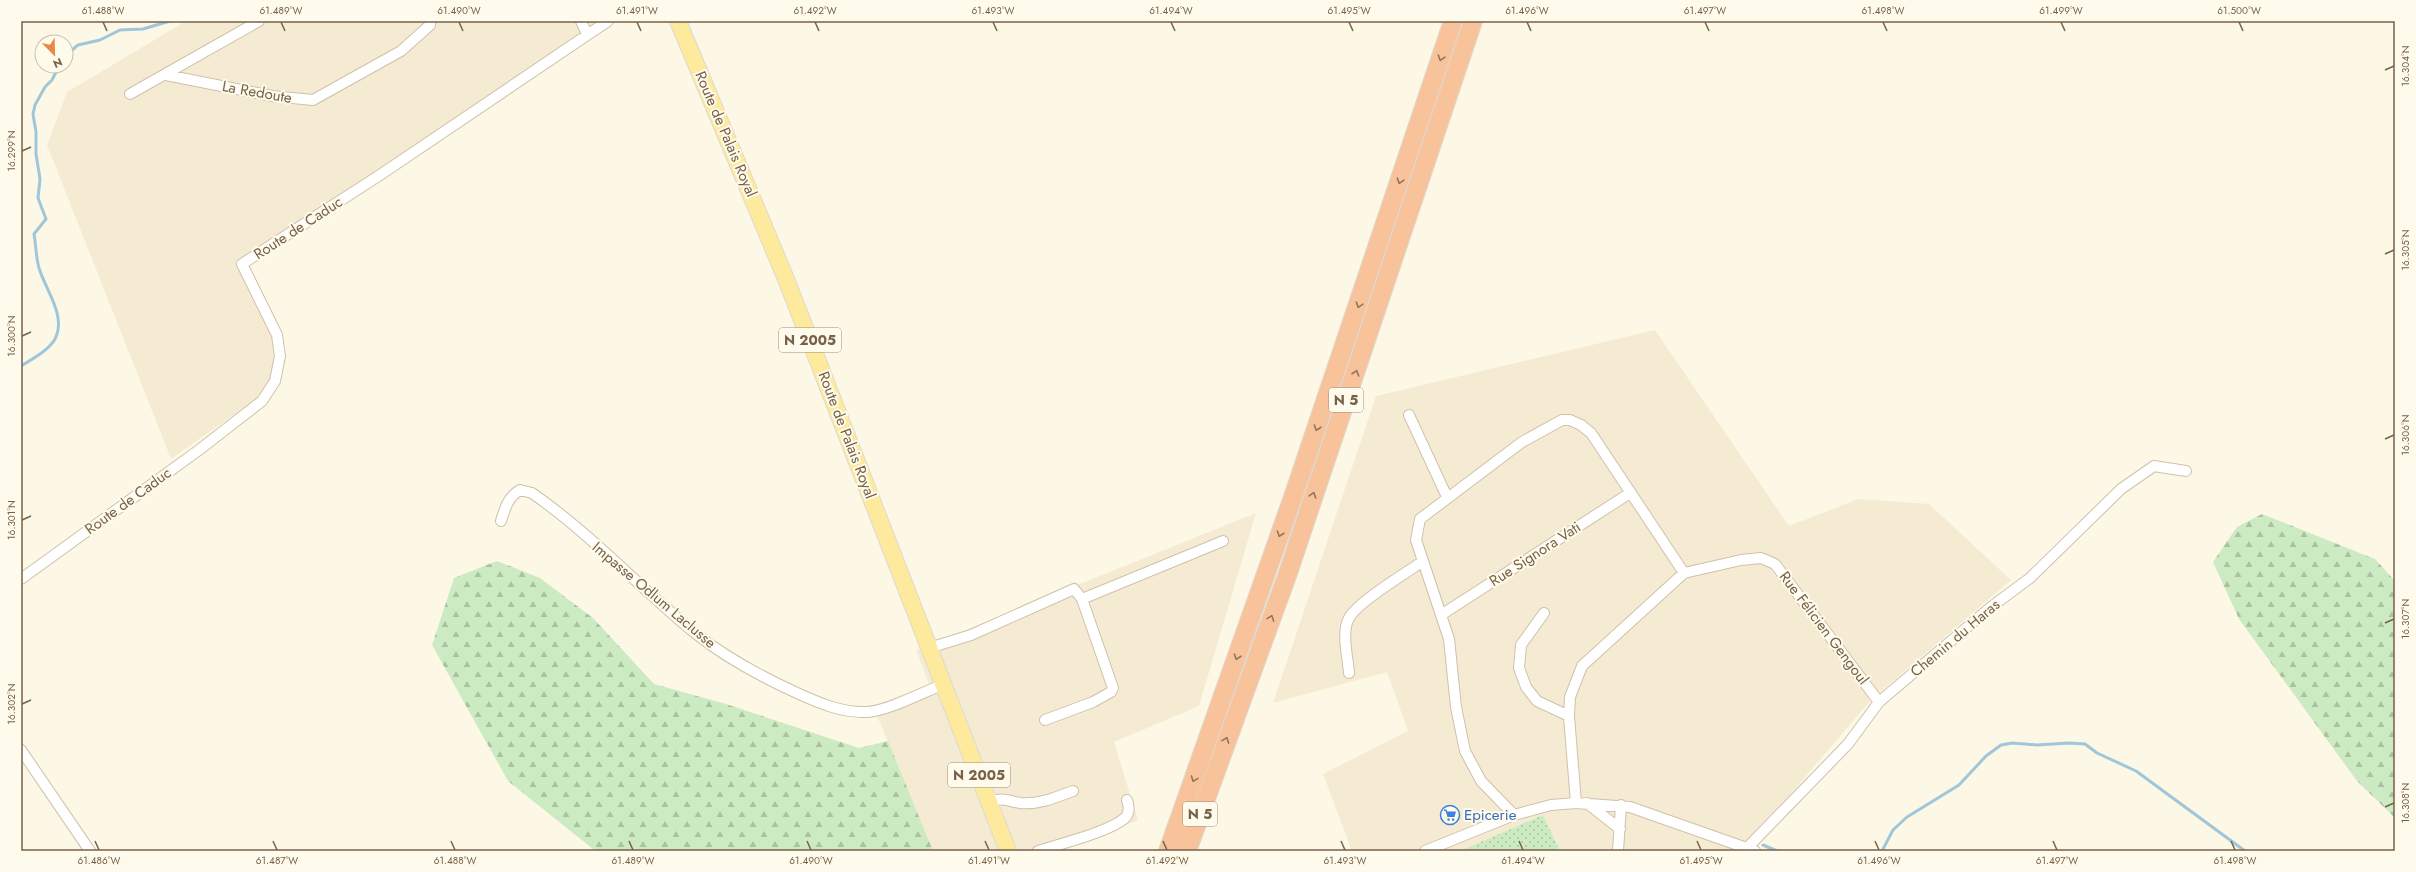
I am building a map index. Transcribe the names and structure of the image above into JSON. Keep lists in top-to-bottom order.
{
  "streets": {
    "highway": ["N 5"],
    "main road": ["Route de Palais Royal", "N 2005"],
    "street": [
      "La Redoute",
      "Route de Caduc",
      "Rue Signora Vati",
      "Impasse Odlum Laclusse",
      "Rue Félicien Gengoul",
      "Chemin du Haras"
    ]
  },
  "crossings": [
    ["Route de Palais Royal", "Impasse Odlum Laclusse"],
    ["Rue Félicien Gengoul", "Chemin du Haras"]
  ],
  "places": {
    "supermarket": ["Epicerie"]
  },
  "north": "bottom right",
  "coordinates": [
    "61.488°W",
    "61.489°W",
    "61.490°W",
    "61.491°W",
    "61.492°W",
    "61.493°W",
    "61.494°W",
    "61.495°W",
    "61.496°W",
    "61.497°W",
    "61.498°W",
    "61.499°W",
    "61.500°W",
    "16.304°N",
    "16.299°N",
    "16.305°N",
    "16.300°N",
    "16.306°N",
    "16.301°N",
    "16.307°N",
    "16.302°N",
    "16.308°N",
    "61.486°W",
    "61.487°W"
  ]
}
